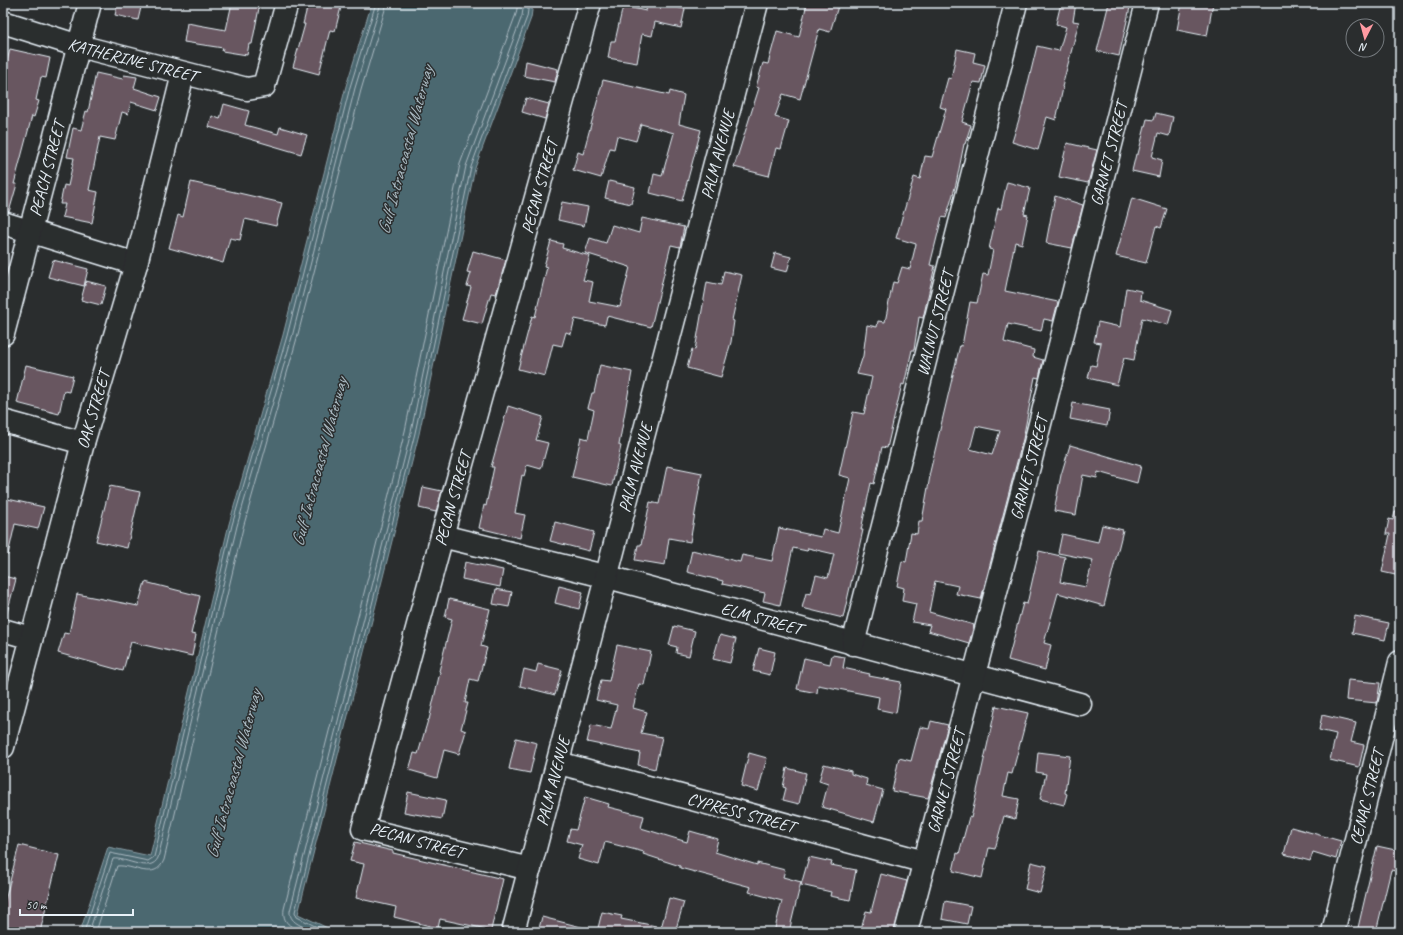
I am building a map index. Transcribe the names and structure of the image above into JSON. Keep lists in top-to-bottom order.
{
  "streets": {
    "street": [
      "KATHERINE STREET",
      "PALM AVENUE",
      "GARNET STREET",
      "PEACH STREET",
      "PECAN STREET",
      "WALNUT STREET",
      "OAK STREET",
      "ELM STREET",
      "CENAC STREET",
      "CYPRESS STREET"
    ]
  },
  "crossings": [
    ["KATHERINE STREET", "PEACH STREET"],
    ["KATHERINE STREET", "OAK STREET"],
    ["PALM AVENUE", "PECAN STREET"],
    ["PALM AVENUE", "ELM STREET"],
    ["PALM AVENUE", "CYPRESS STREET"],
    ["GARNET STREET", "ELM STREET"],
    ["GARNET STREET", "CYPRESS STREET"],
    ["PECAN STREET", "ELM STREET"],
    ["WALNUT STREET", "ELM STREET"]
  ],
  "water": ["Gulf Intracoastal Waterway"],
  "scale_bar": "50 m",
  "north": "bottom"
}
